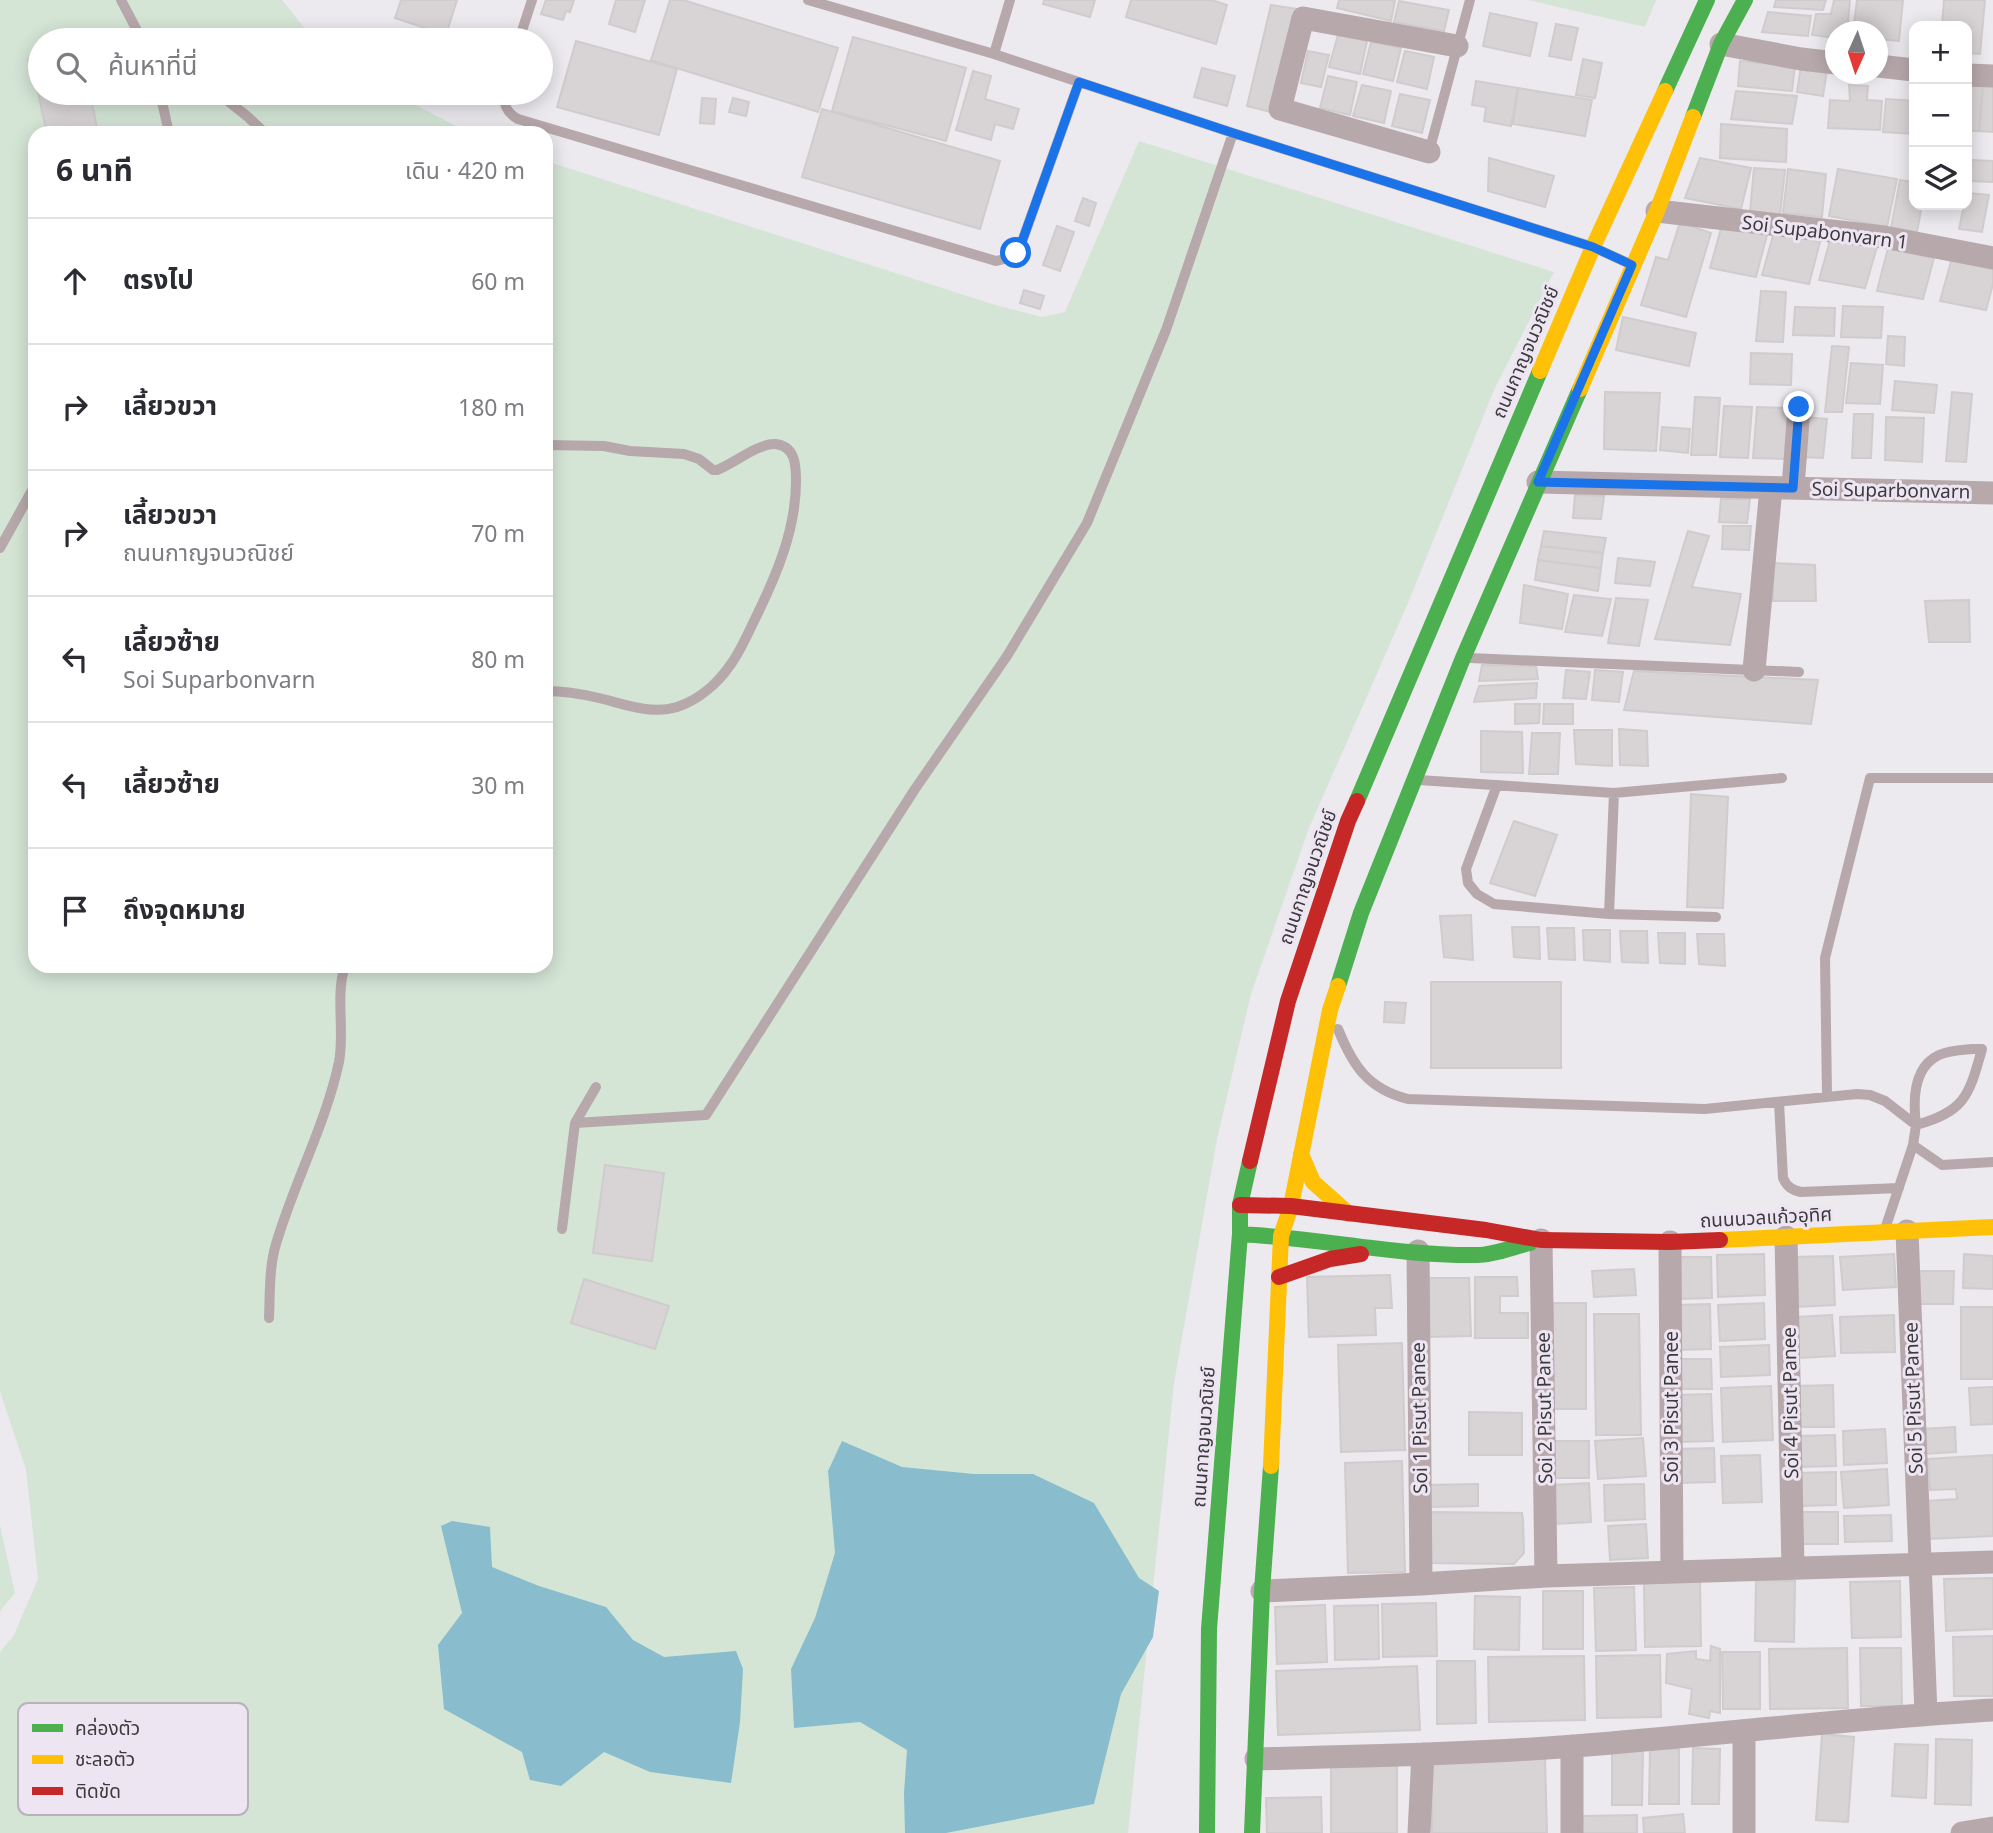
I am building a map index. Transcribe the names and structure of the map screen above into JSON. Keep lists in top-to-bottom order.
{
  "streets": {
    "main road": ["ถนนกาญจนวณิชย์", "ถนนนวลแก้วอุทิศ"],
    "street": [
      "Soi Supabonvarn 1",
      "Soi Suparbonvarn",
      "Soi 5 Pisut Panee",
      "Soi 4 Pisut Panee",
      "Soi 3 Pisut Panee",
      "Soi 2 Pisut Panee",
      "Soi 1 Pisut Panee"
    ]
  },
  "crossings": [
    ["ถนนกาญจนวณิชย์", "ถนนนวลแก้วอุทิศ"],
    ["ถนนนวลแก้วอุทิศ", "Soi 5 Pisut Panee"],
    ["ถนนนวลแก้วอุทิศ", "Soi 4 Pisut Panee"],
    ["ถนนนวลแก้วอุทิศ", "Soi 3 Pisut Panee"],
    ["ถนนนวลแก้วอุทิศ", "Soi 2 Pisut Panee"],
    ["ถนนนวลแก้วอุทิศ", "Soi 1 Pisut Panee"]
  ],
  "legend": ["คล่องตัว", "ชะลอตัว", "ติดขัด"],
  "north": "bottom",
  "page": {
    "map_buttons": ["+", "−"],
    "search": "ค้นหาที่นี่",
    "heading": ["6 นาที", "เดิน · 420 m"],
    "list": [
      ["ตรงไป", "60 m"],
      ["เลี้ยวขวา", "180 m"],
      ["เลี้ยวขวา", "ถนนกาญจนวณิชย์", "70 m"],
      ["เลี้ยวซ้าย", "Soi Suparbonvarn", "80 m"],
      ["เลี้ยวซ้าย", "30 m"],
      "ถึงจุดหมาย"
    ]
  }
}
